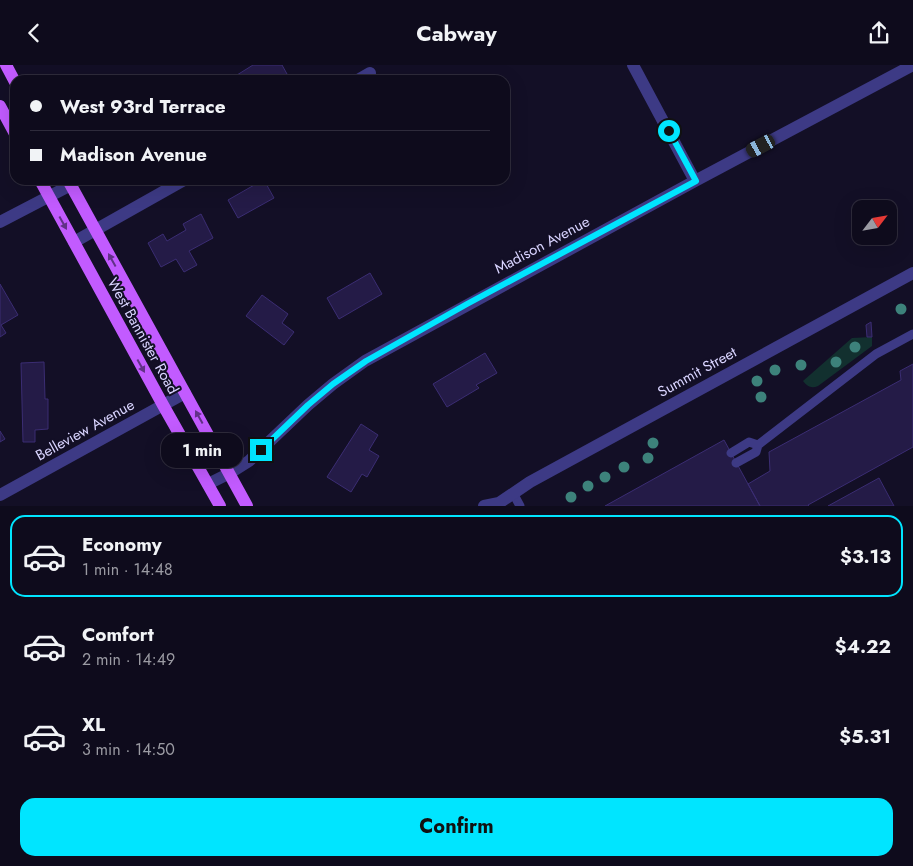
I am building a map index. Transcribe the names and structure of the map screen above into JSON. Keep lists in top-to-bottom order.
{
  "streets": {
    "main road": ["West Bannister Road"],
    "street": ["Madison Avenue", "Summit Street", "Belleview Avenue"]
  },
  "crossings": [
    ["Madison Avenue", "West Bannister Road"],
    ["West Bannister Road", "Belleview Avenue"]
  ],
  "north": "top right",
  "page": {
    "header": "Cabway",
    "banner": ["West 93rd Terrace", "Madison Avenue"],
    "bubble": "1 min",
    "list": [
      {
        "name": "Economy",
        "note": "1 min · 14:48",
        "value": "$3.13"
      },
      {
        "name": "Comfort",
        "note": "2 min · 14:49",
        "value": "$4.22"
      },
      {
        "name": "XL",
        "note": "3 min · 14:50",
        "value": "$5.31"
      }
    ],
    "buttons": "Confirm"
  }
}
